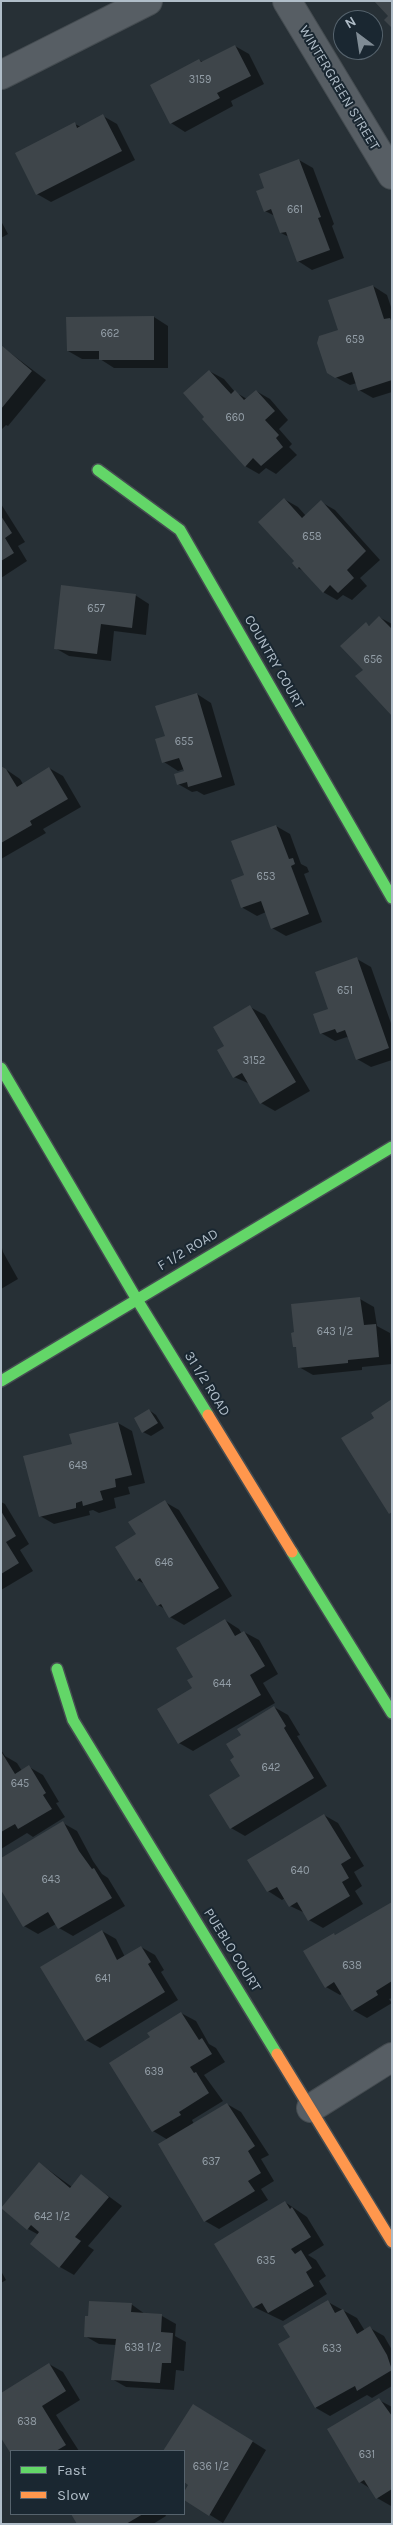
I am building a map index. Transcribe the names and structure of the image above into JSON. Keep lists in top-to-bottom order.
{
  "streets": {
    "street": [
      "WINTERGREEN STREET",
      "COUNTRY COURT",
      "F 1/2 ROAD",
      "31 1/2 ROAD",
      "PUEBLO COURT"
    ]
  },
  "crossings": [
    ["F 1/2 ROAD", "31 1/2 ROAD"]
  ],
  "house_numbers": [
    "3159",
    "661",
    "662",
    "659",
    "660",
    "658",
    "657",
    "656",
    "655",
    "653",
    "651",
    "3152",
    "643 1/2",
    "648",
    "646",
    "644",
    "642",
    "645",
    "640",
    "643",
    "638",
    "641",
    "639",
    "637",
    "642 1/2",
    "635",
    "638 1/2",
    "633",
    "638",
    "631",
    "636 1/2"
  ],
  "legend": ["Fast", "Slow"],
  "north": "top left"
}
